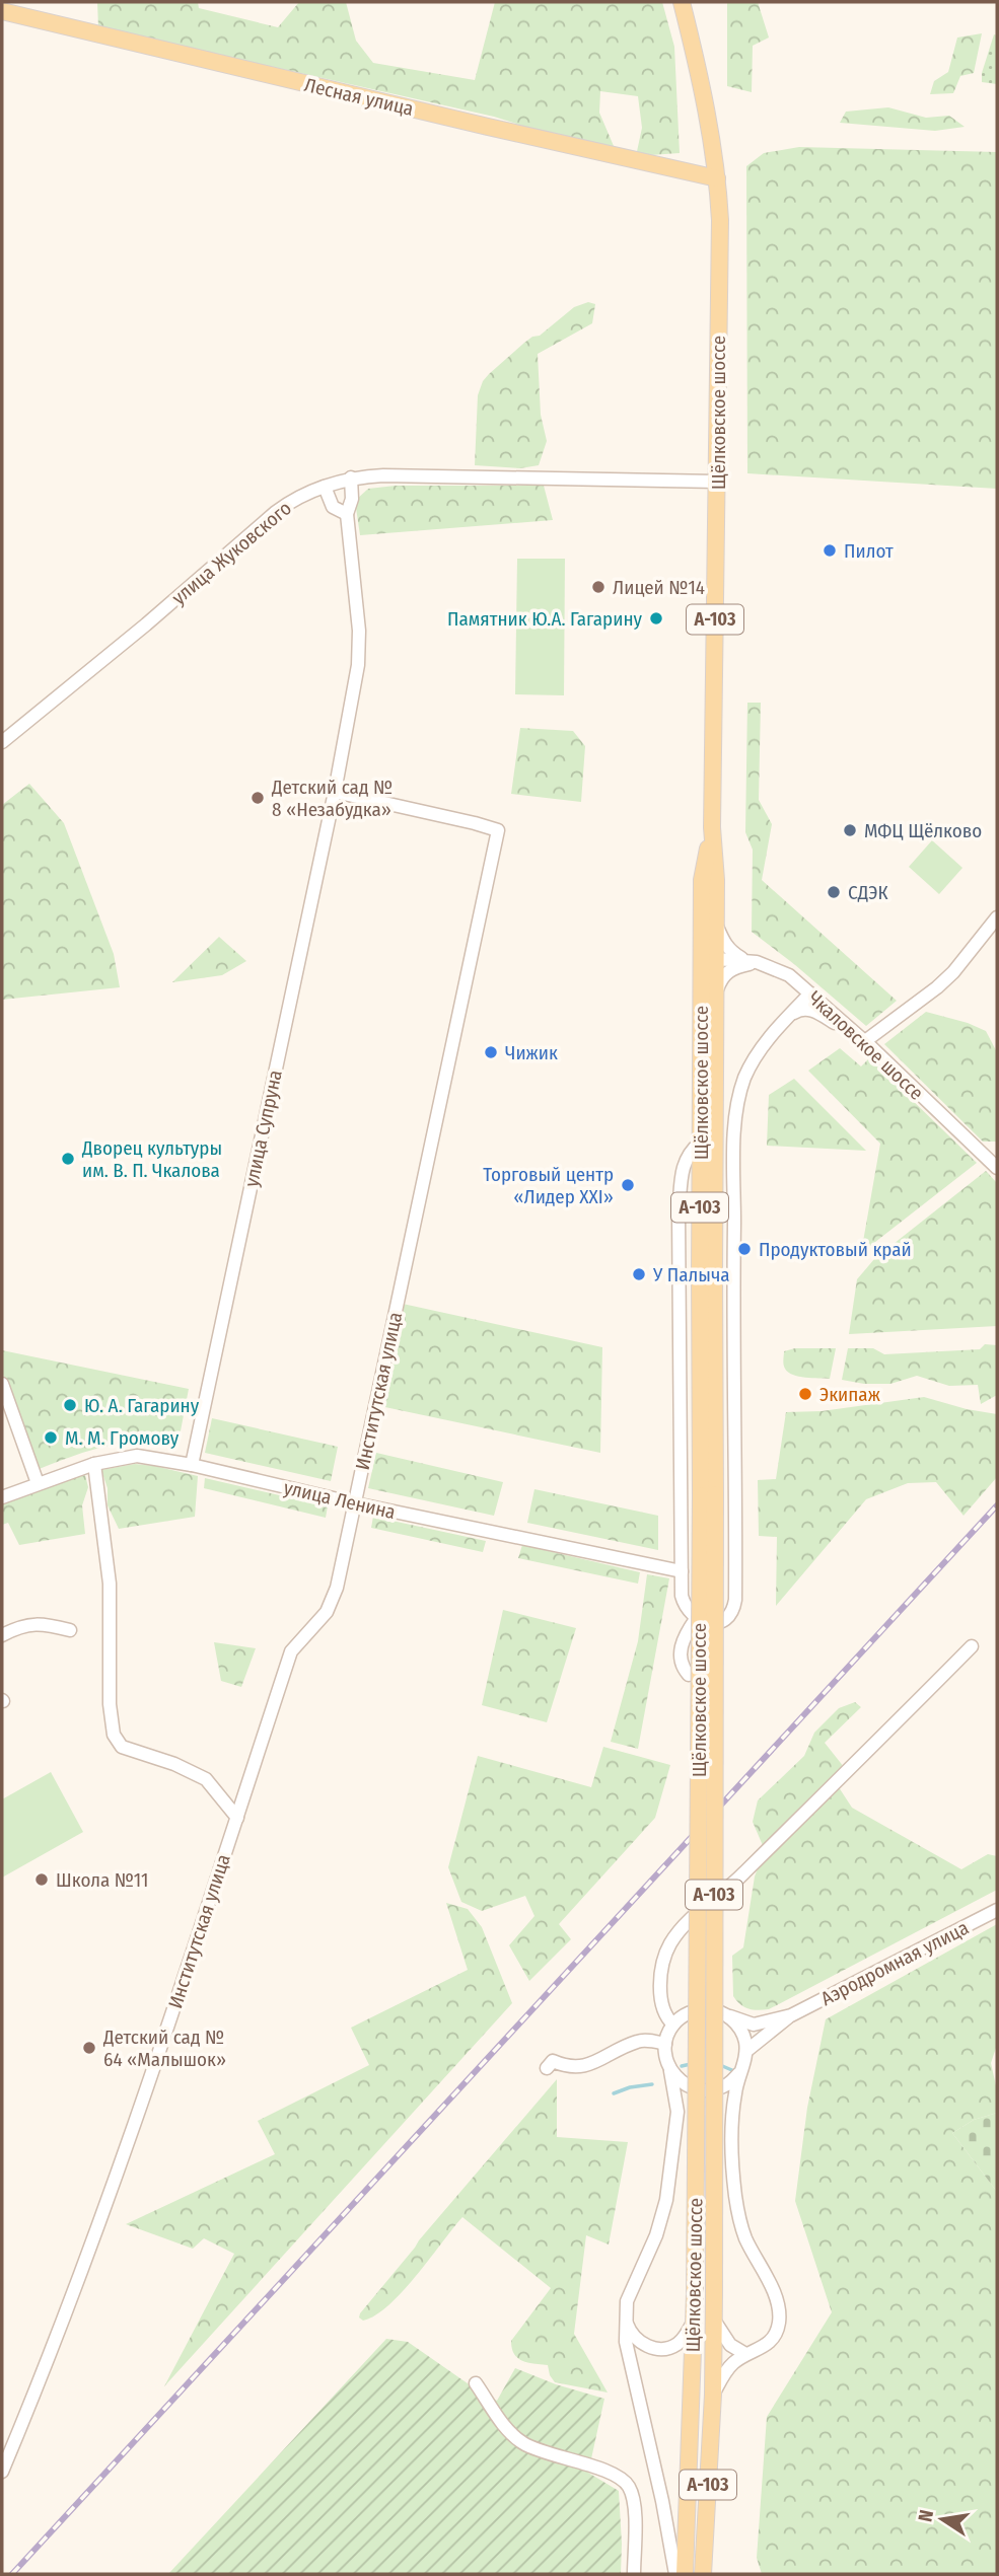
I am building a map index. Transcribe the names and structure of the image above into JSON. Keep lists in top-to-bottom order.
{
  "streets": {
    "main road": ["Лесная улица", "Щёлковское шоссе", "А-103"],
    "street": [
      "улица Жуковского",
      "Чкаловское шоссе",
      "улица Супруна",
      "Институтская улица",
      "улица Ленина",
      "Аэродромная улица"
    ]
  },
  "crossings": [
    ["Лесная улица", "Щёлковское шоссе"],
    ["Щёлковское шоссе", "улица Жуковского"],
    ["Щёлковское шоссе", "А-103"],
    ["Щёлковское шоссе", "Чкаловское шоссе"],
    ["А-103", "Чкаловское шоссе"],
    ["А-103", "улица Ленина"],
    ["улица Супруна", "Институтская улица"],
    ["улица Супруна", "улица Ленина"],
    ["Институтская улица", "улица Ленина"]
  ],
  "places": [
    "Пилот",
    "Лицей №14",
    "Памятник Ю.А. Гагарину",
    "Детский сад № 8 «Незабудка»",
    "МФЦ Щёлково",
    "СДЭК",
    "Чижик",
    "Дворец культуры им. В. П. Чкалова",
    "Торговый центр «Лидер XXI»",
    "Продуктовый край",
    "У Палыча",
    "Экипаж",
    "Ю. А. Гагарину",
    "М. М. Громову",
    "Школа №11",
    "Детский сад № 64 «Малышок»"
  ],
  "north": "left"
}
